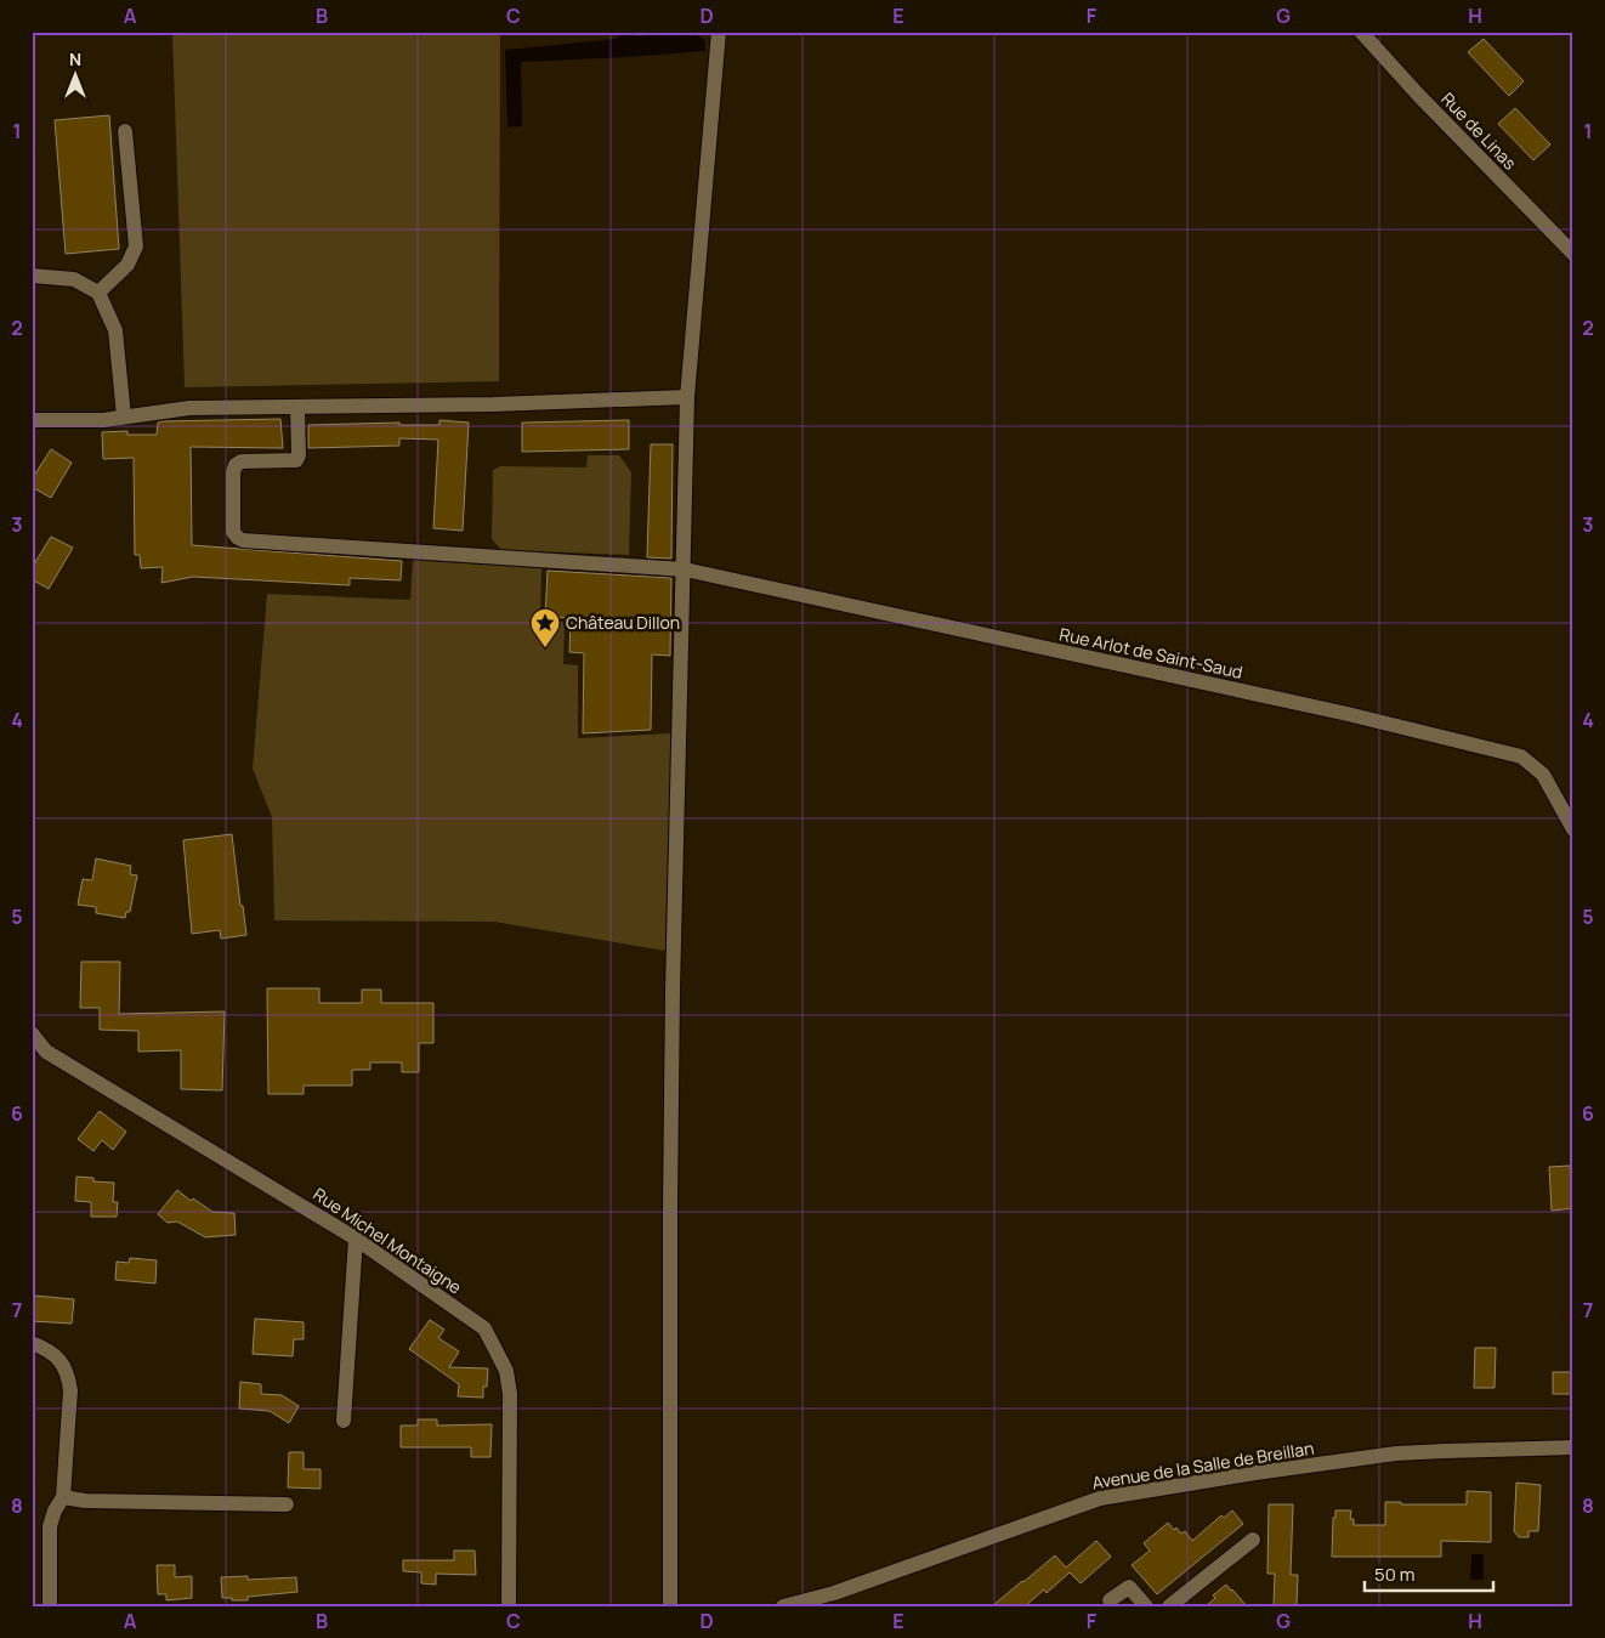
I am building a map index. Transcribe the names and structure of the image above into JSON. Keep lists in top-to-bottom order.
{
  "streets": {
    "street": [
      "Rue de Linas",
      "Rue Arlot de Saint-Saud",
      "Rue Michel Montaigne",
      "Avenue de la Salle de Breillan"
    ]
  },
  "places": {
    "place": ["Château Dillon"]
  },
  "scale_bar": "50 m",
  "north": "top",
  "grid": {
    "columns": [
      "A",
      "B",
      "C",
      "D",
      "E",
      "F",
      "G",
      "H"
    ],
    "rows": [
      "1",
      "2",
      "3",
      "4",
      "5",
      "6",
      "7",
      "8"
    ]
  }
}
